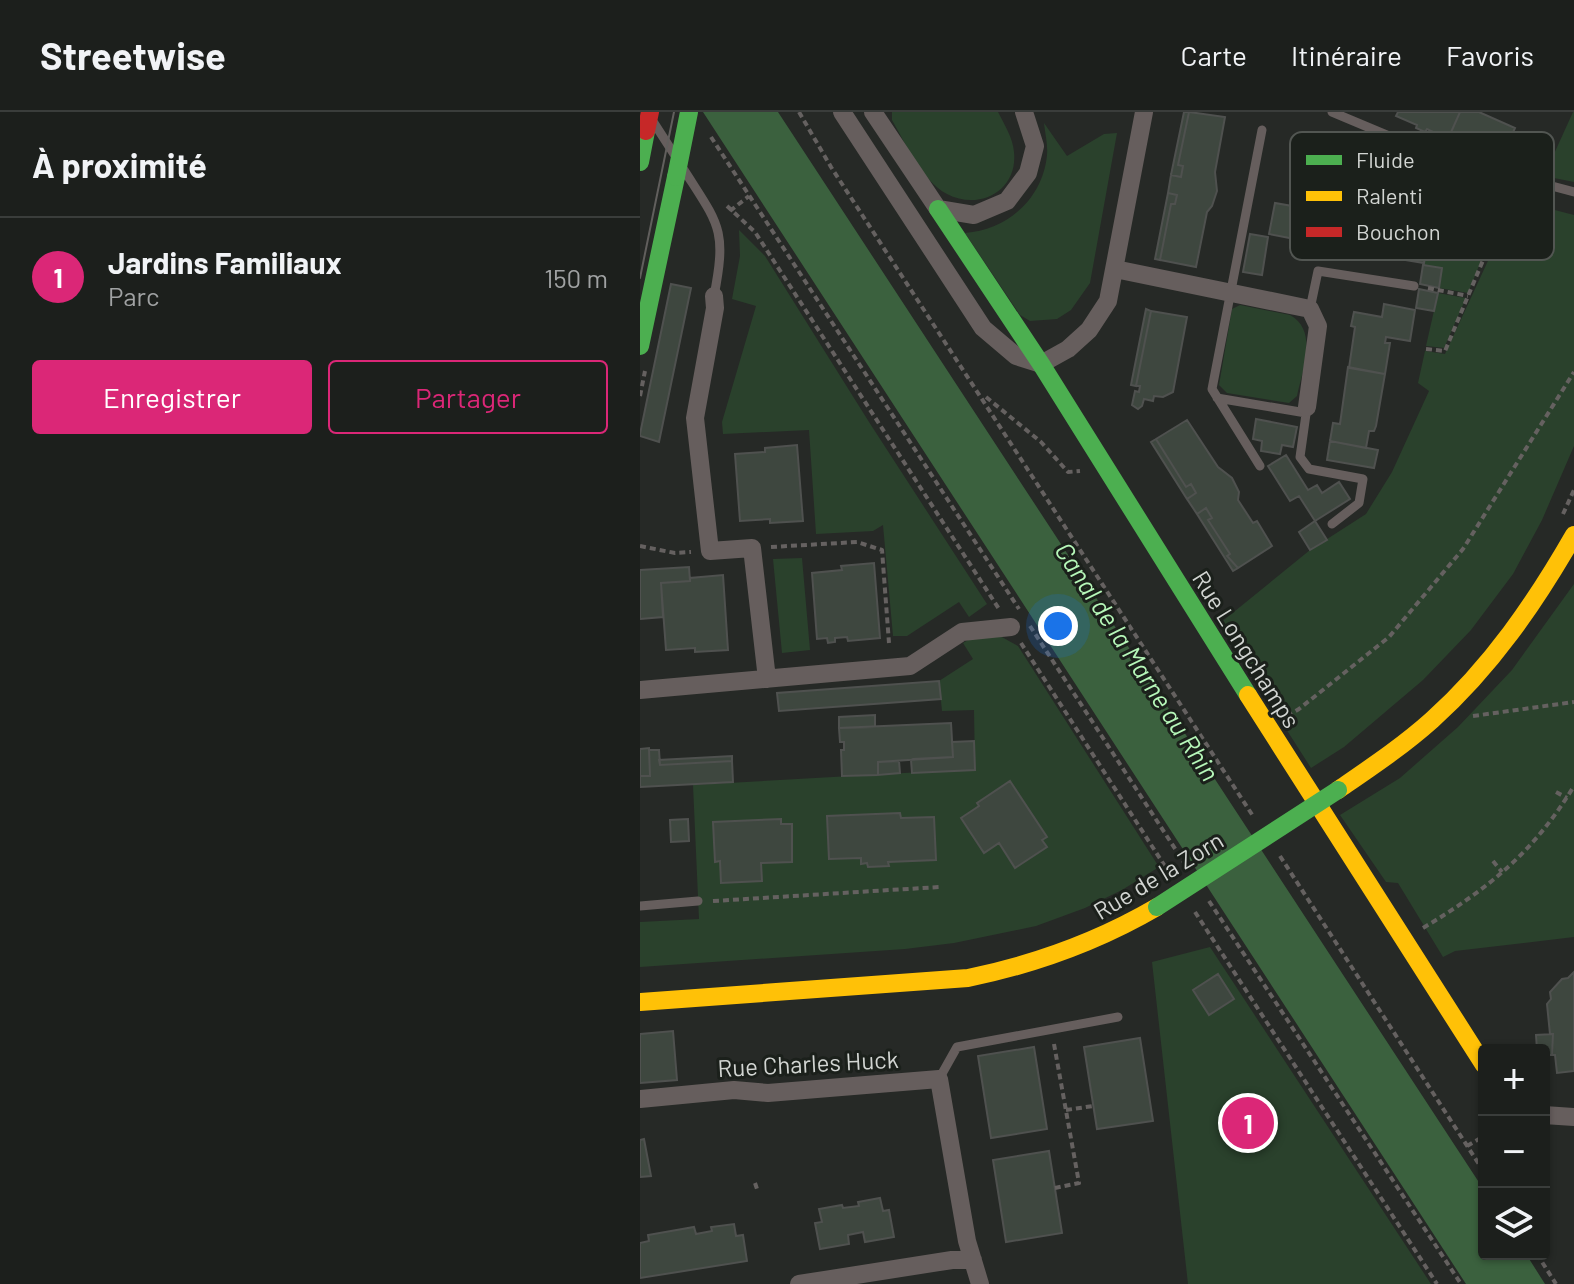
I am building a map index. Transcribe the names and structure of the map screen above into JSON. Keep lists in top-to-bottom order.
{
  "streets": {
    "street": ["Rue Longchamps", "Rue de la Zorn", "Rue Charles Huck"]
  },
  "water": ["Canal de la Marne au Rhin"],
  "legend": ["Fluide", "Ralenti", "Bouchon"],
  "page": {
    "header": "Streetwise",
    "nav": ["Carte", "Itinéraire", "Favoris"],
    "heading": "À proximité",
    "list": [
      {
        "mark": "1",
        "name": "Jardins Familiaux",
        "note": "Parc",
        "value": "150 m"
      }
    ],
    "buttons": ["Enregistrer", "Partager"],
    "map_buttons": ["+", "−"],
    "pins": "1"
  }
}
